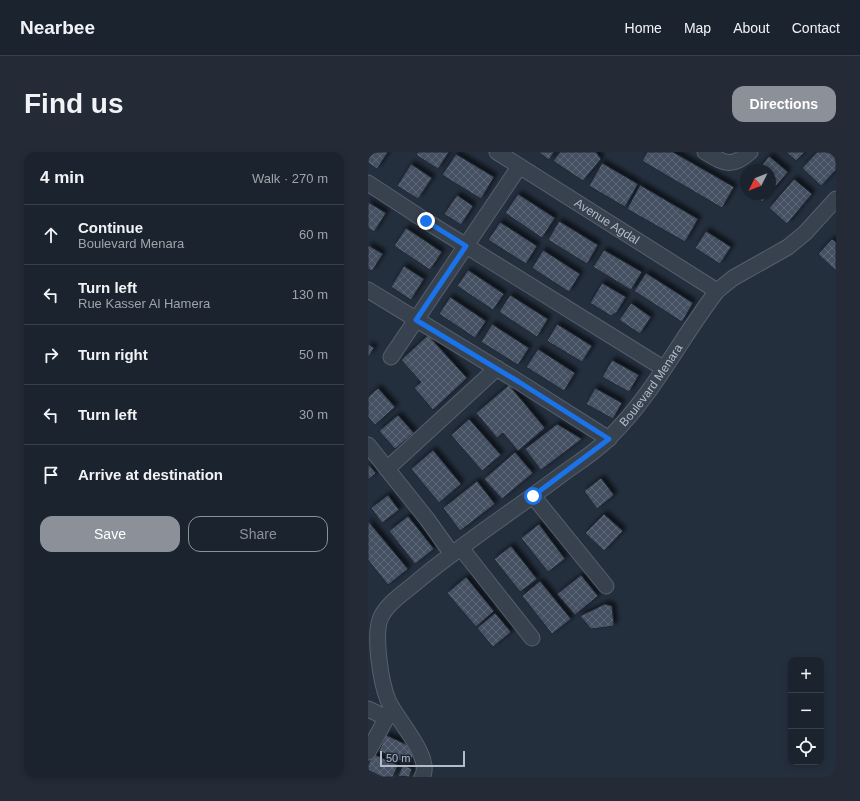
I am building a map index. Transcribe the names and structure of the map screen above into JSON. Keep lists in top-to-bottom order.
{
  "streets": {
    "street": ["Avenue Agdal", "Boulevard Menara"]
  },
  "crossings": [
    ["Avenue Agdal", "Boulevard Menara"]
  ],
  "scale_bar": "50 m",
  "north": "bottom left",
  "page": {
    "header": "Nearbee",
    "nav": [
      "Home",
      "Map",
      "About",
      "Contact"
    ],
    "buttons": [
      "Directions",
      ["Save", "Share"]
    ],
    "title": "Find us",
    "heading": ["4 min", "Walk · 270 m"],
    "list": [
      ["Continue", "Boulevard Menara", "60 m"],
      ["Turn left", "Rue Kasser Al Hamera", "130 m"],
      ["Turn right", "50 m"],
      ["Turn left", "30 m"],
      "Arrive at destination"
    ],
    "map_buttons": ["+", "−"],
    "scale": "50 m"
  }
}
